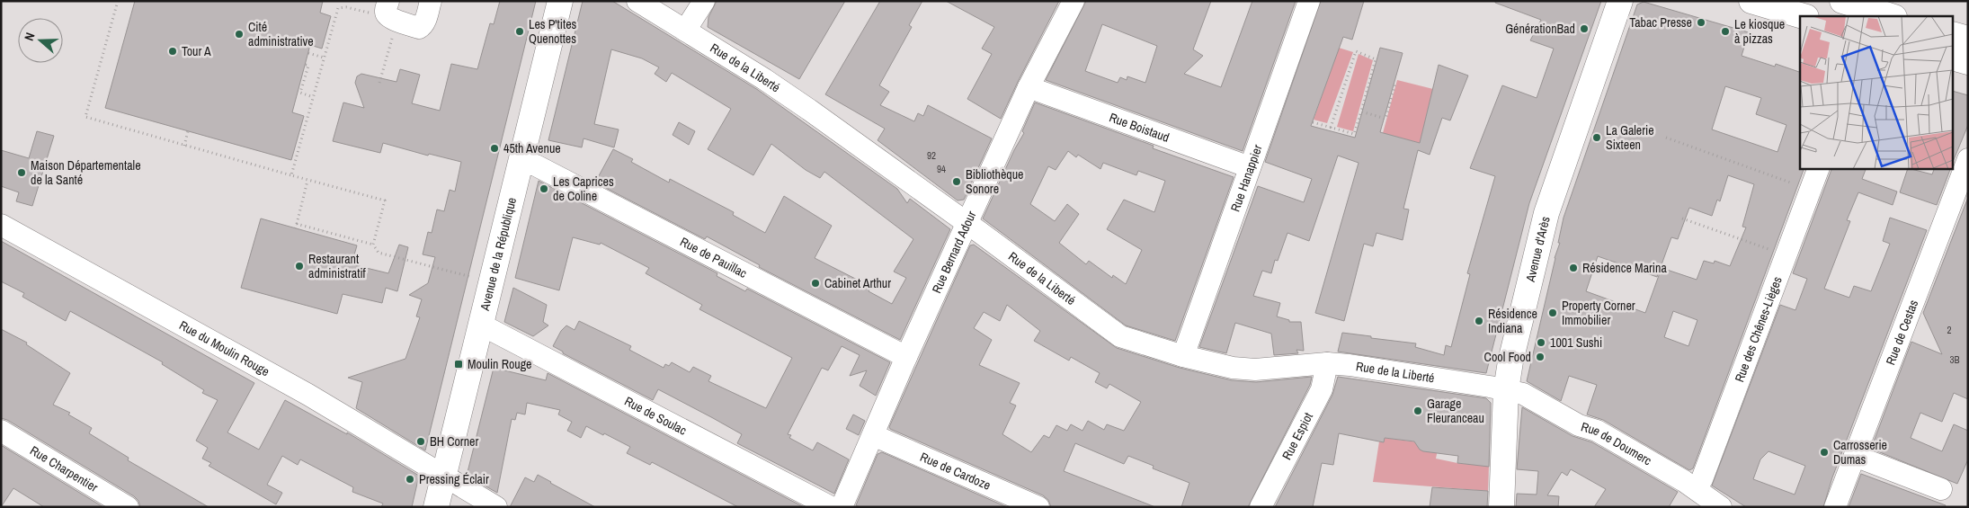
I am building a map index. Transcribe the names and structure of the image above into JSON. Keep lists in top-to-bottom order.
{
  "streets": {
    "main road": ["Avenue d'Arès", "Avenue de la République"],
    "street": [
      "Rue de la Liberté",
      "Rue Boistaud",
      "Rue Hanappier",
      "Rue Bernard Adour",
      "Rue de Pauillac",
      "Rue des Chênes-Lièges",
      "Rue de Cestas",
      "Rue du Moulin Rouge",
      "Rue de Soulac",
      "Rue Espiot",
      "Rue de Doumerc",
      "Rue Charpentier",
      "Rue de Cardoze"
    ]
  },
  "crossings": [
    ["Rue de la Liberté", "Rue Hanappier"],
    ["Rue de la Liberté", "Avenue d'Arès"],
    ["Rue de la Liberté", "Rue Bernard Adour"],
    ["Rue de la Liberté", "Rue Espiot"],
    ["Rue de la Liberté", "Rue de Doumerc"],
    ["Rue Boistaud", "Rue Hanappier"],
    ["Rue Boistaud", "Rue Bernard Adour"],
    ["Avenue d'Arès", "Rue de Doumerc"],
    ["Rue Bernard Adour", "Rue de Pauillac"],
    ["Rue Bernard Adour", "Rue de Cardoze"],
    ["Avenue de la République", "Rue de Pauillac"],
    ["Avenue de la République", "Rue du Moulin Rouge"],
    ["Avenue de la République", "Rue de Soulac"],
    ["Rue des Chênes-Lièges", "Rue de Doumerc"]
  ],
  "places": {
    "other": [
      "Tabac Presse",
      "GénérationBad",
      "Les P'tites Quenottes",
      "Le kiosque à pizzas",
      "Cité administrative",
      "Tour A",
      "La Galerie Sixteen",
      "45th Avenue",
      "Maison Départementale de la Santé",
      "Bibliothèque Sonore",
      "Les Caprices de Coline",
      "Restaurant administratif",
      "Résidence Marina",
      "Cabinet Arthur",
      "Property Corner Immobilier",
      "Résidence Indiana",
      "1001 Sushi",
      "Cool Food",
      "Garage Fleuranceau",
      "BH Corner",
      "Carrosserie Dumas",
      "Pressing Éclair"
    ],
    "transit": ["Moulin Rouge"]
  },
  "house_numbers": [
    "92",
    "94",
    "2",
    "3B"
  ],
  "north": "left"
}
